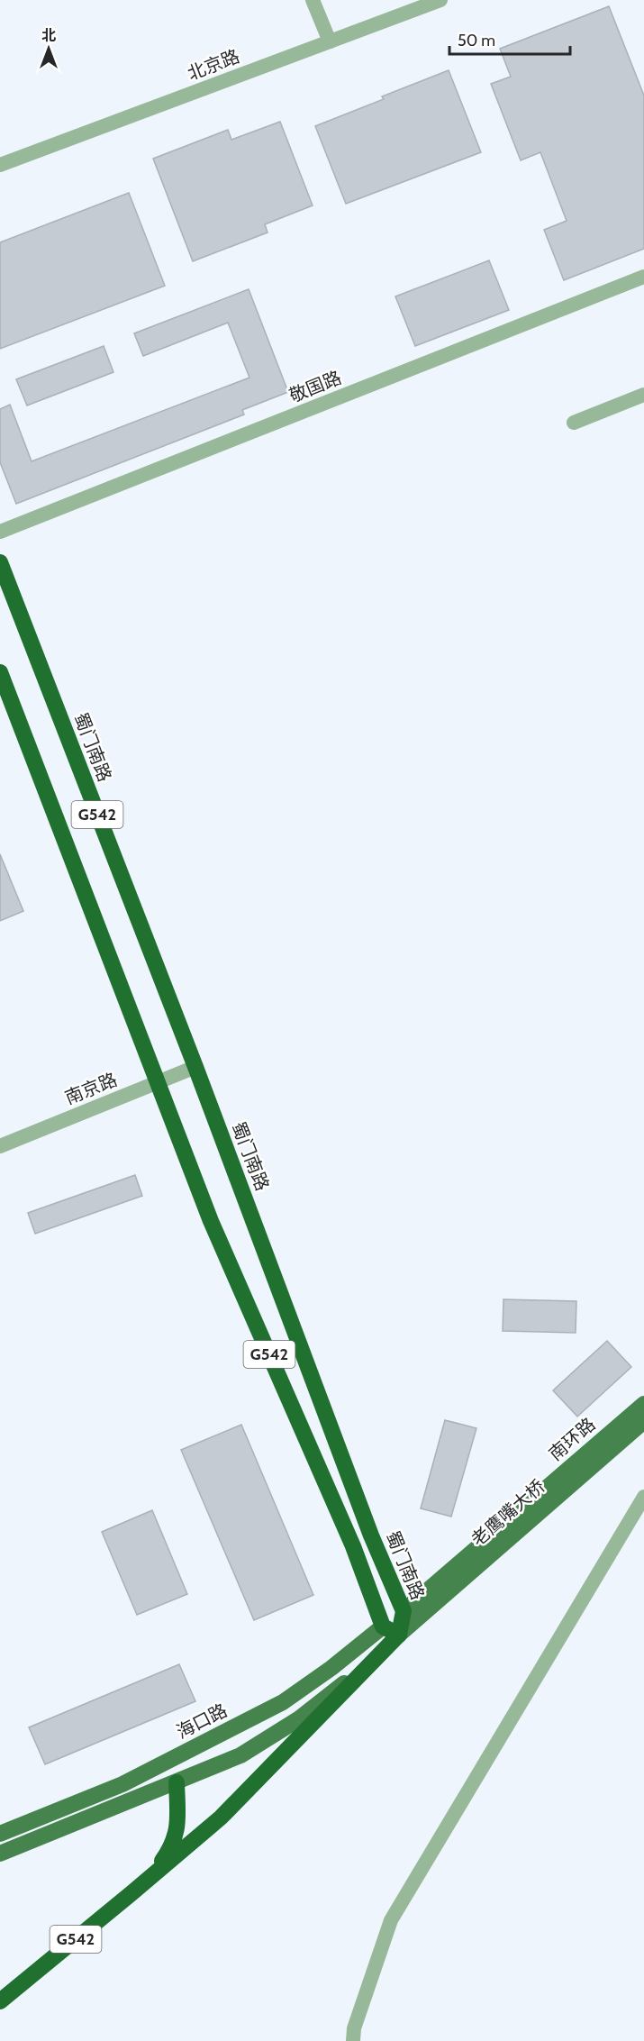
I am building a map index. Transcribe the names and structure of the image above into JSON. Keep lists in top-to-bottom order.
{
  "streets": {
    "highway": ["蜀门南路", "G542", "海口路"],
    "main road": ["南环路", "老鹰嘴大桥"],
    "street": ["北京路", "敬国路", "南京路"]
  },
  "crossings": [
    ["蜀门南路", "G542"],
    ["蜀门南路", "南京路"],
    ["蜀门南路", "南环路"],
    ["蜀门南路", "老鹰嘴大桥"],
    ["蜀门南路", "海口路"],
    ["G542", "南京路"],
    ["G542", "老鹰嘴大桥"],
    ["G542", "海口路"],
    ["南环路", "海口路"]
  ],
  "scale_bar": "50 m",
  "north": "top"
}
